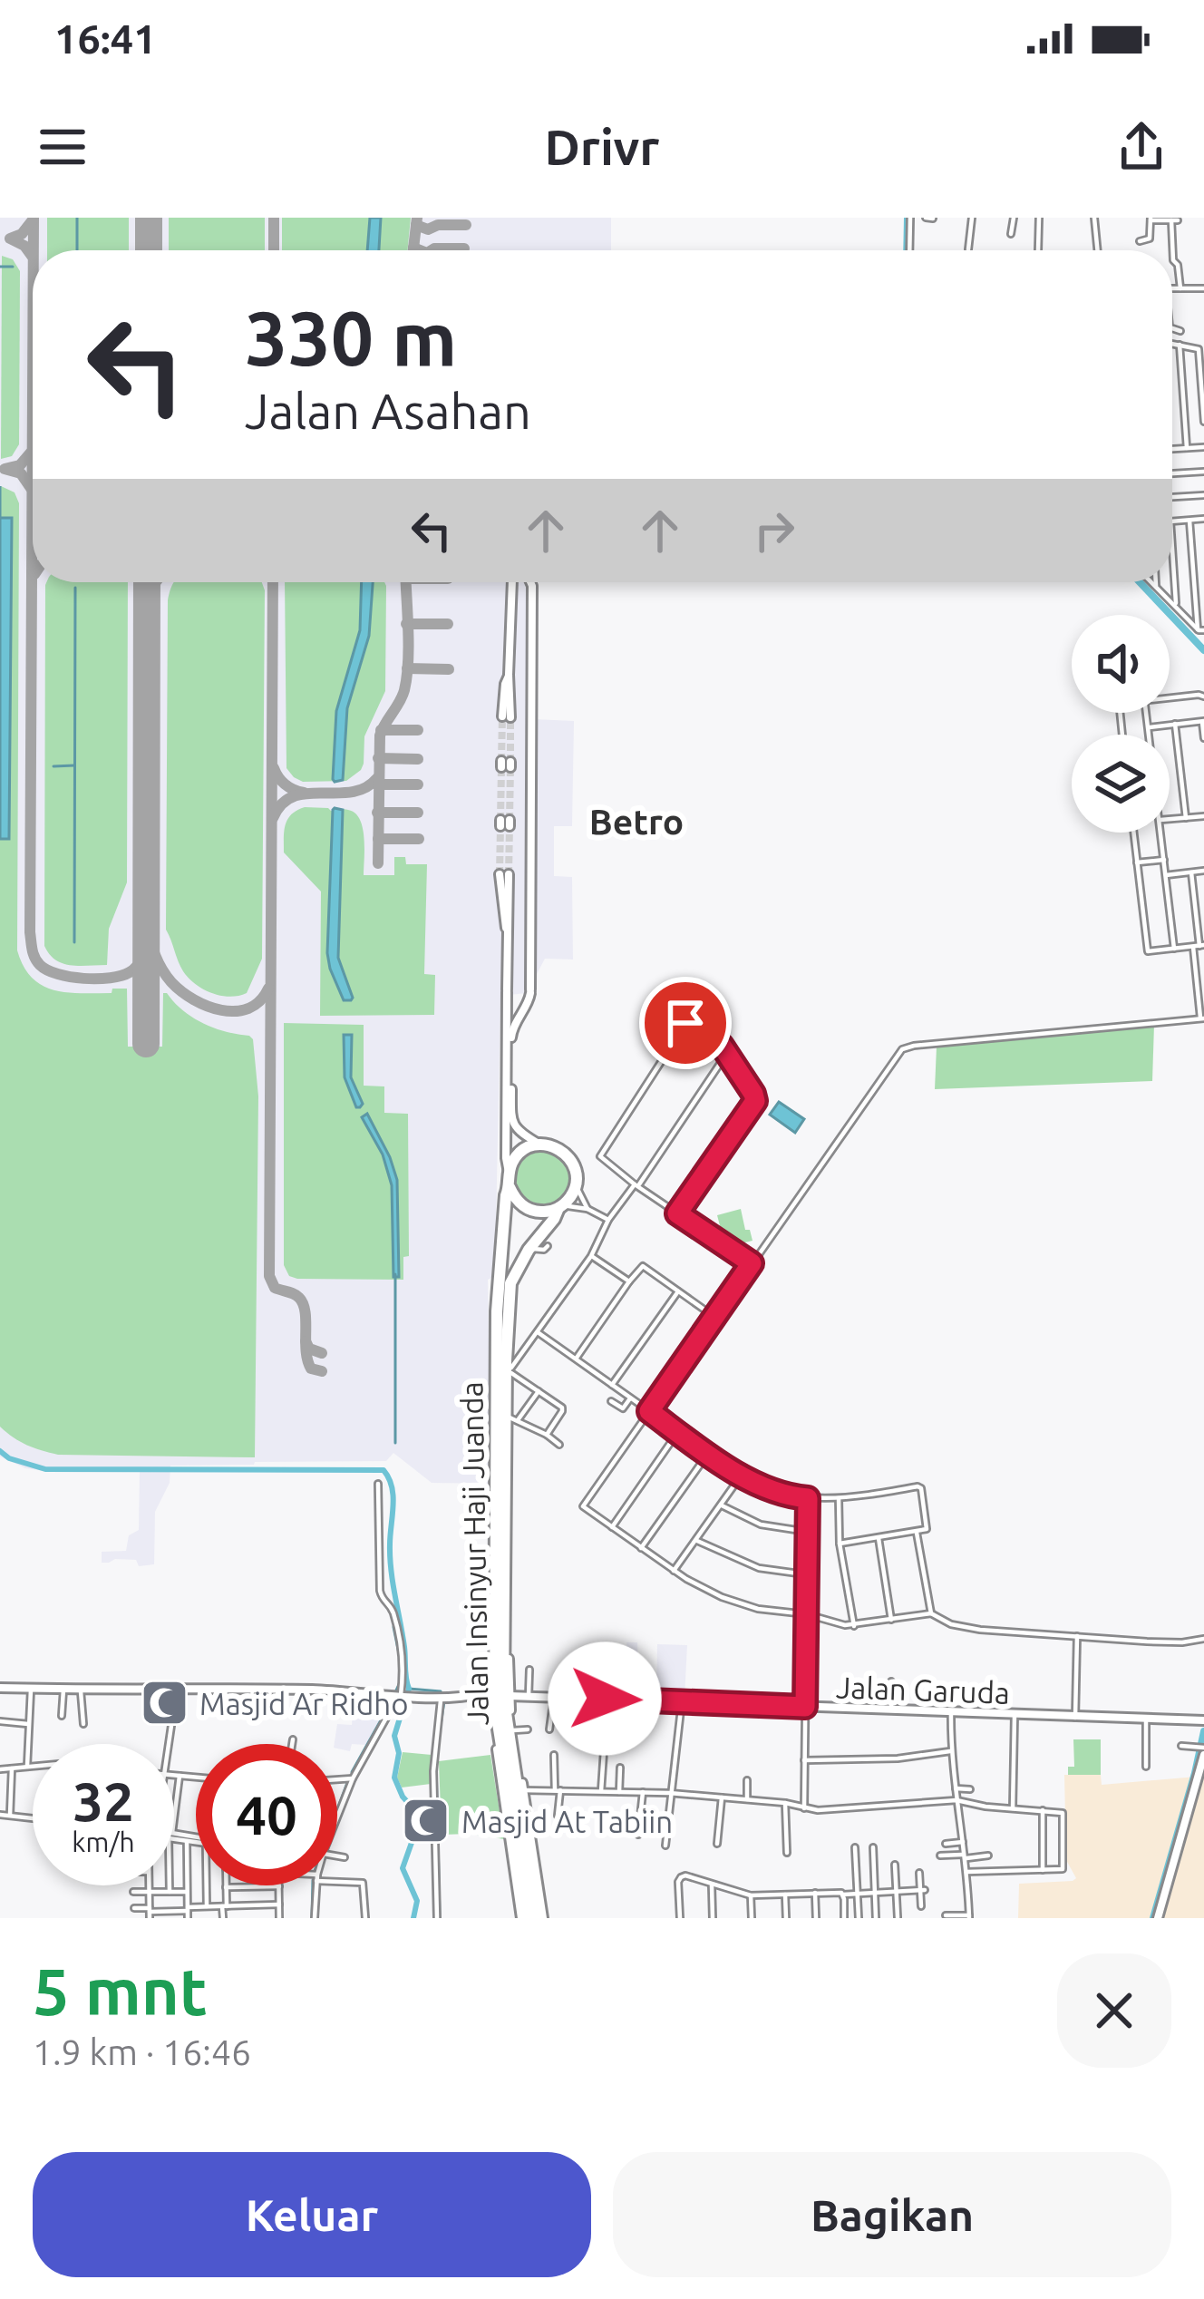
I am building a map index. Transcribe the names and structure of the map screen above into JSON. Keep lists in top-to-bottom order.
{
  "streets": {
    "highway": ["Jalan Insinyur Haji Juanda"],
    "street": ["Jalan Garuda"]
  },
  "crossings": [
    ["Jalan Insinyur Haji Juanda", "Jalan Garuda"]
  ],
  "districts": ["Betro"],
  "places": {
    "mosque": ["Masjid Ar Ridho", "Masjid At Tabiin"]
  },
  "page": {
    "status": "16:41",
    "header": "Drivr",
    "turn": ["330 m", "Jalan Asahan"],
    "speed": "32 km/h",
    "limit": "40",
    "heading": ["5 mnt", "1.9 km · 16:46"],
    "buttons": ["Keluar", "Bagikan"]
  }
}
